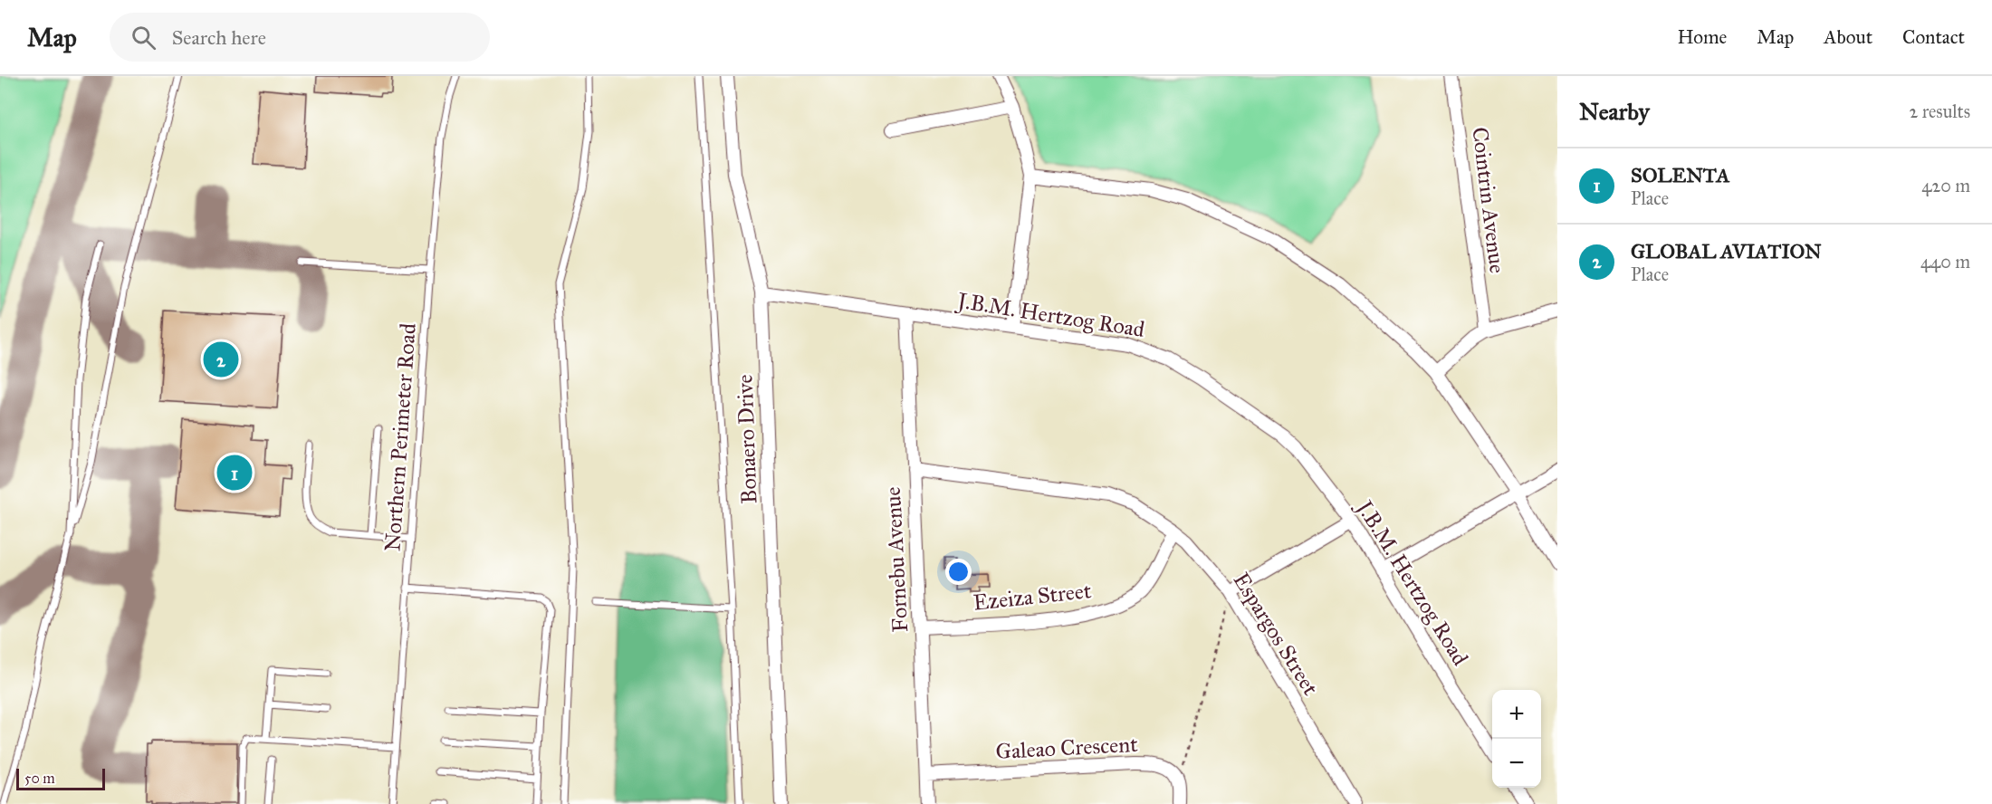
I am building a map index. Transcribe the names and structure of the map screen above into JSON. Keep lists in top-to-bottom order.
{
  "streets": {
    "street": [
      "Cointrin Avenue",
      "J.B.M. Hertzog Road",
      "Bonaero Drive",
      "Fornebu Avenue",
      "Ezeiza Street",
      "Espargos Street",
      "Galeao Crescent"
    ],
    "lane": ["Northern Perimeter Road"]
  },
  "crossings": [
    ["J.B.M. Hertzog Road", "Bonaero Drive"],
    ["J.B.M. Hertzog Road", "Fornebu Avenue"],
    ["Fornebu Avenue", "Ezeiza Street"],
    ["Fornebu Avenue", "Espargos Street"],
    ["Fornebu Avenue", "Galeao Crescent"],
    ["Ezeiza Street", "Espargos Street"]
  ],
  "scale_bar": "50 m",
  "page": {
    "header": "Map",
    "search": "Search here",
    "nav": [
      "Home",
      "Map",
      "About",
      "Contact"
    ],
    "heading": ["Nearby", "2 results"],
    "list": [
      {
        "mark": "1",
        "name": "SOLENTA",
        "note": "Place",
        "value": "420 m"
      },
      {
        "mark": "2",
        "name": "GLOBAL AVIATION",
        "note": "Place",
        "value": "440 m"
      }
    ],
    "pins": ["2", "1"],
    "map_buttons": ["+", "−"],
    "scale": "50 m"
  }
}
